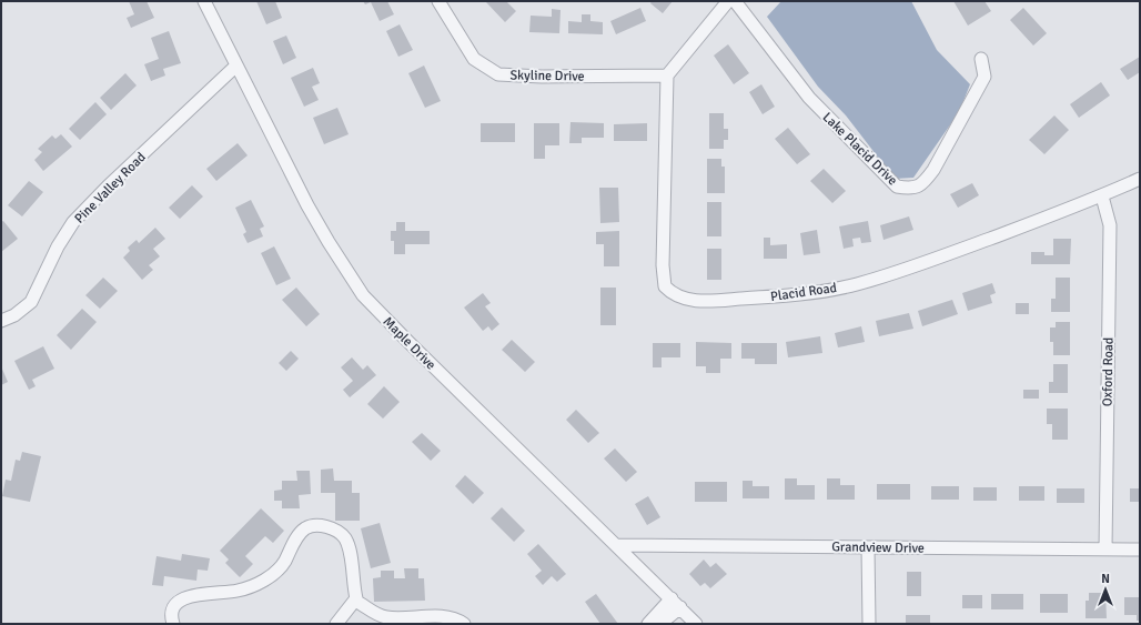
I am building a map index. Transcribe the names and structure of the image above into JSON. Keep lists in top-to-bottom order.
{
  "streets": {
    "street": [
      "Skyline Drive",
      "Lake Placid Drive",
      "Pine Valley Road",
      "Placid Road",
      "Maple Drive",
      "Oxford Road",
      "Grandview Drive"
    ]
  },
  "crossings": [
    ["Skyline Drive", "Placid Road"],
    ["Pine Valley Road", "Maple Drive"],
    ["Placid Road", "Oxford Road"],
    ["Maple Drive", "Grandview Drive"],
    ["Oxford Road", "Grandview Drive"]
  ],
  "north": "top"
}
